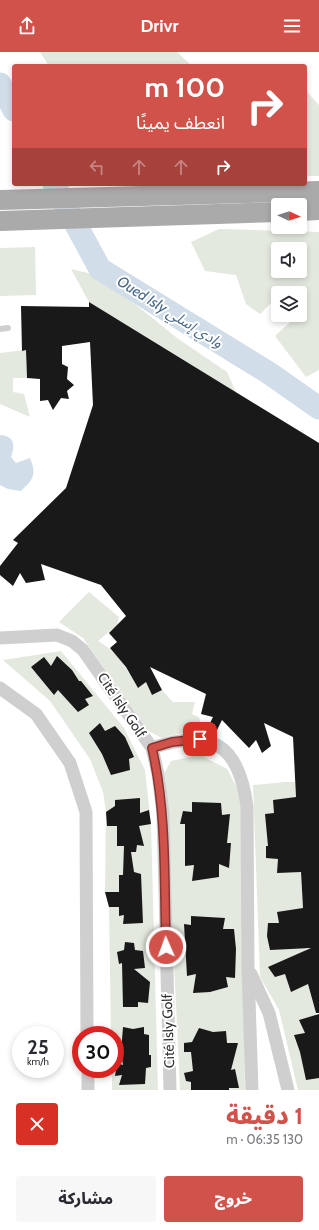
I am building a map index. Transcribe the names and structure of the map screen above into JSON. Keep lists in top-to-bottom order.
{
  "streets": {
    "street": ["Cité Isly Golf"]
  },
  "water": ["Oued Isly وادي إسلي"],
  "north": "right",
  "page": {
    "header": "Drivr",
    "turn": ["100 m", "انعطف يمينًا"],
    "speed": "25 km/h",
    "limit": "30",
    "heading": ["1 دقيقة", "130 m · 06:35"],
    "buttons": ["خروج", "مشاركة"]
  }
}
